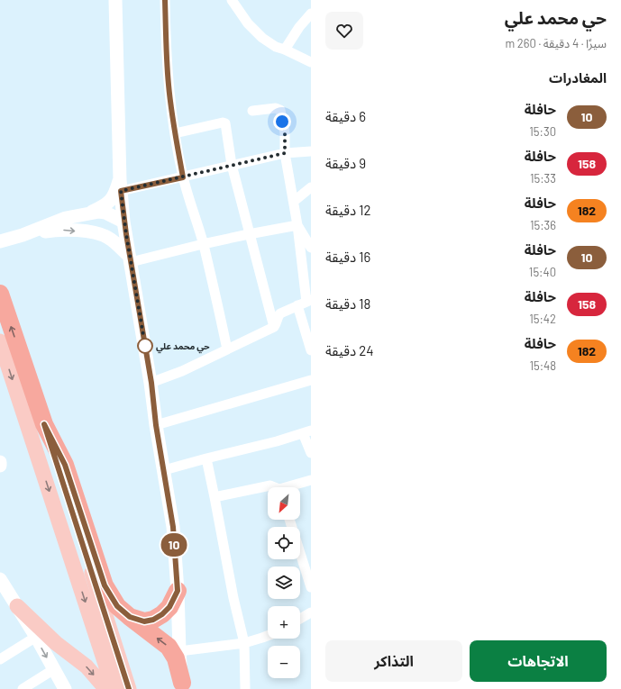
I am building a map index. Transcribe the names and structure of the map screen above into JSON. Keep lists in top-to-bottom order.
{
  "places": ["حي محمد علي"],
  "lines": ["bus line 10"],
  "north": "bottom left",
  "page": {
    "heading": [
      ["حي محمد علي", "سيرًا · 4 دقيقة · 260 m"],
      "المغادرات"
    ],
    "on_map": "10",
    "list": [
      {
        "mark": "10",
        "name": "حافلة",
        "note": "15:30",
        "value": "6 دقيقة"
      },
      {
        "mark": "158",
        "name": "حافلة",
        "note": "15:33",
        "value": "9 دقيقة"
      },
      {
        "mark": "182",
        "name": "حافلة",
        "note": "15:36",
        "value": "12 دقيقة"
      },
      {
        "mark": "10",
        "name": "حافلة",
        "note": "15:40",
        "value": "16 دقيقة"
      },
      {
        "mark": "158",
        "name": "حافلة",
        "note": "15:42",
        "value": "18 دقيقة"
      },
      {
        "mark": "182",
        "name": "حافلة",
        "note": "15:48",
        "value": "24 دقيقة"
      }
    ],
    "map_buttons": ["+", "−"],
    "buttons": ["الاتجاهات", "التذاكر"]
  }
}
